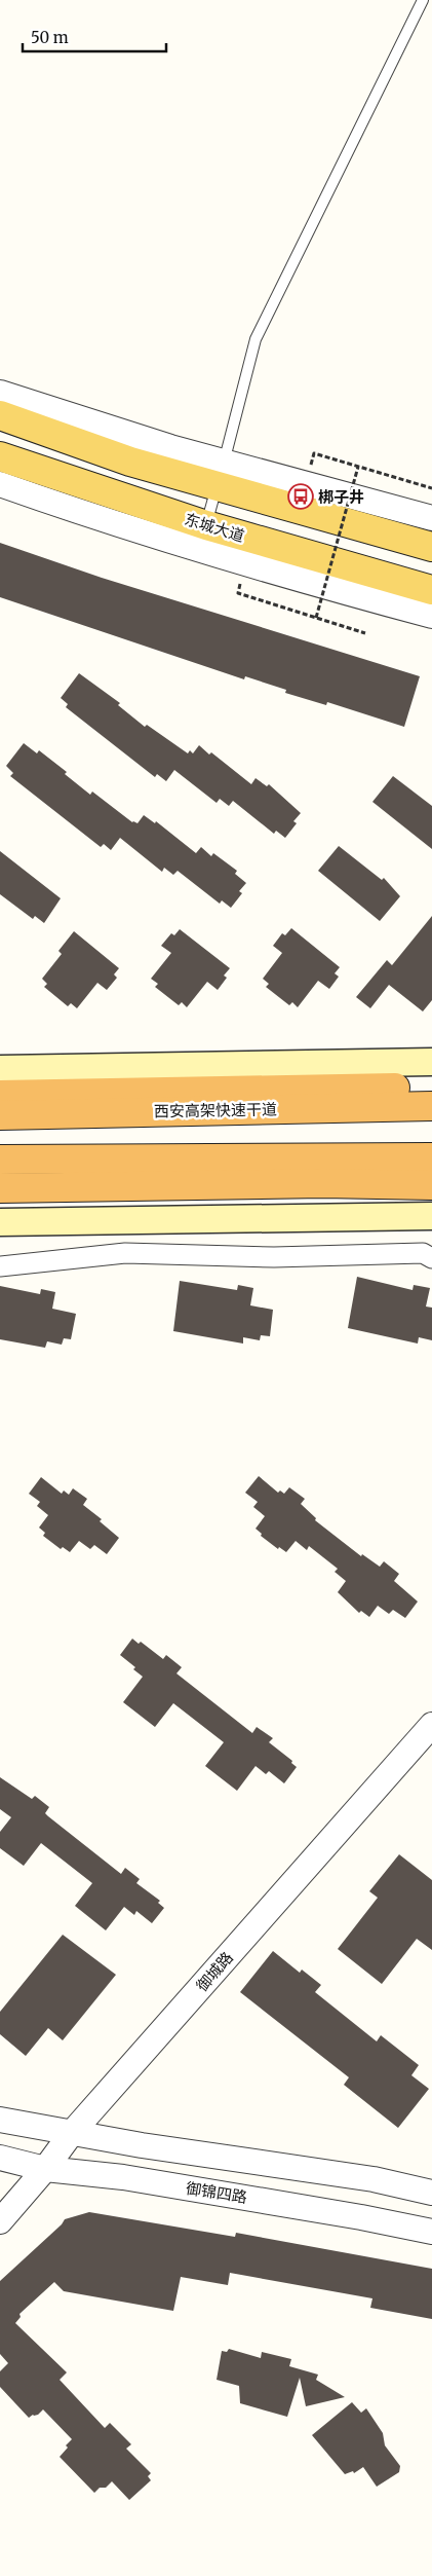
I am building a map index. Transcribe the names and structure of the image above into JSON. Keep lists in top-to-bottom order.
{
  "streets": {
    "highway": ["西安高架快速干道"],
    "main road": ["东城大道"],
    "street": ["御城路", "御锦四路"]
  },
  "crossings": [
    ["御城路", "御锦四路"]
  ],
  "places": {
    "bus stop": ["梆子井"]
  },
  "scale_bar": "50 m"
}
